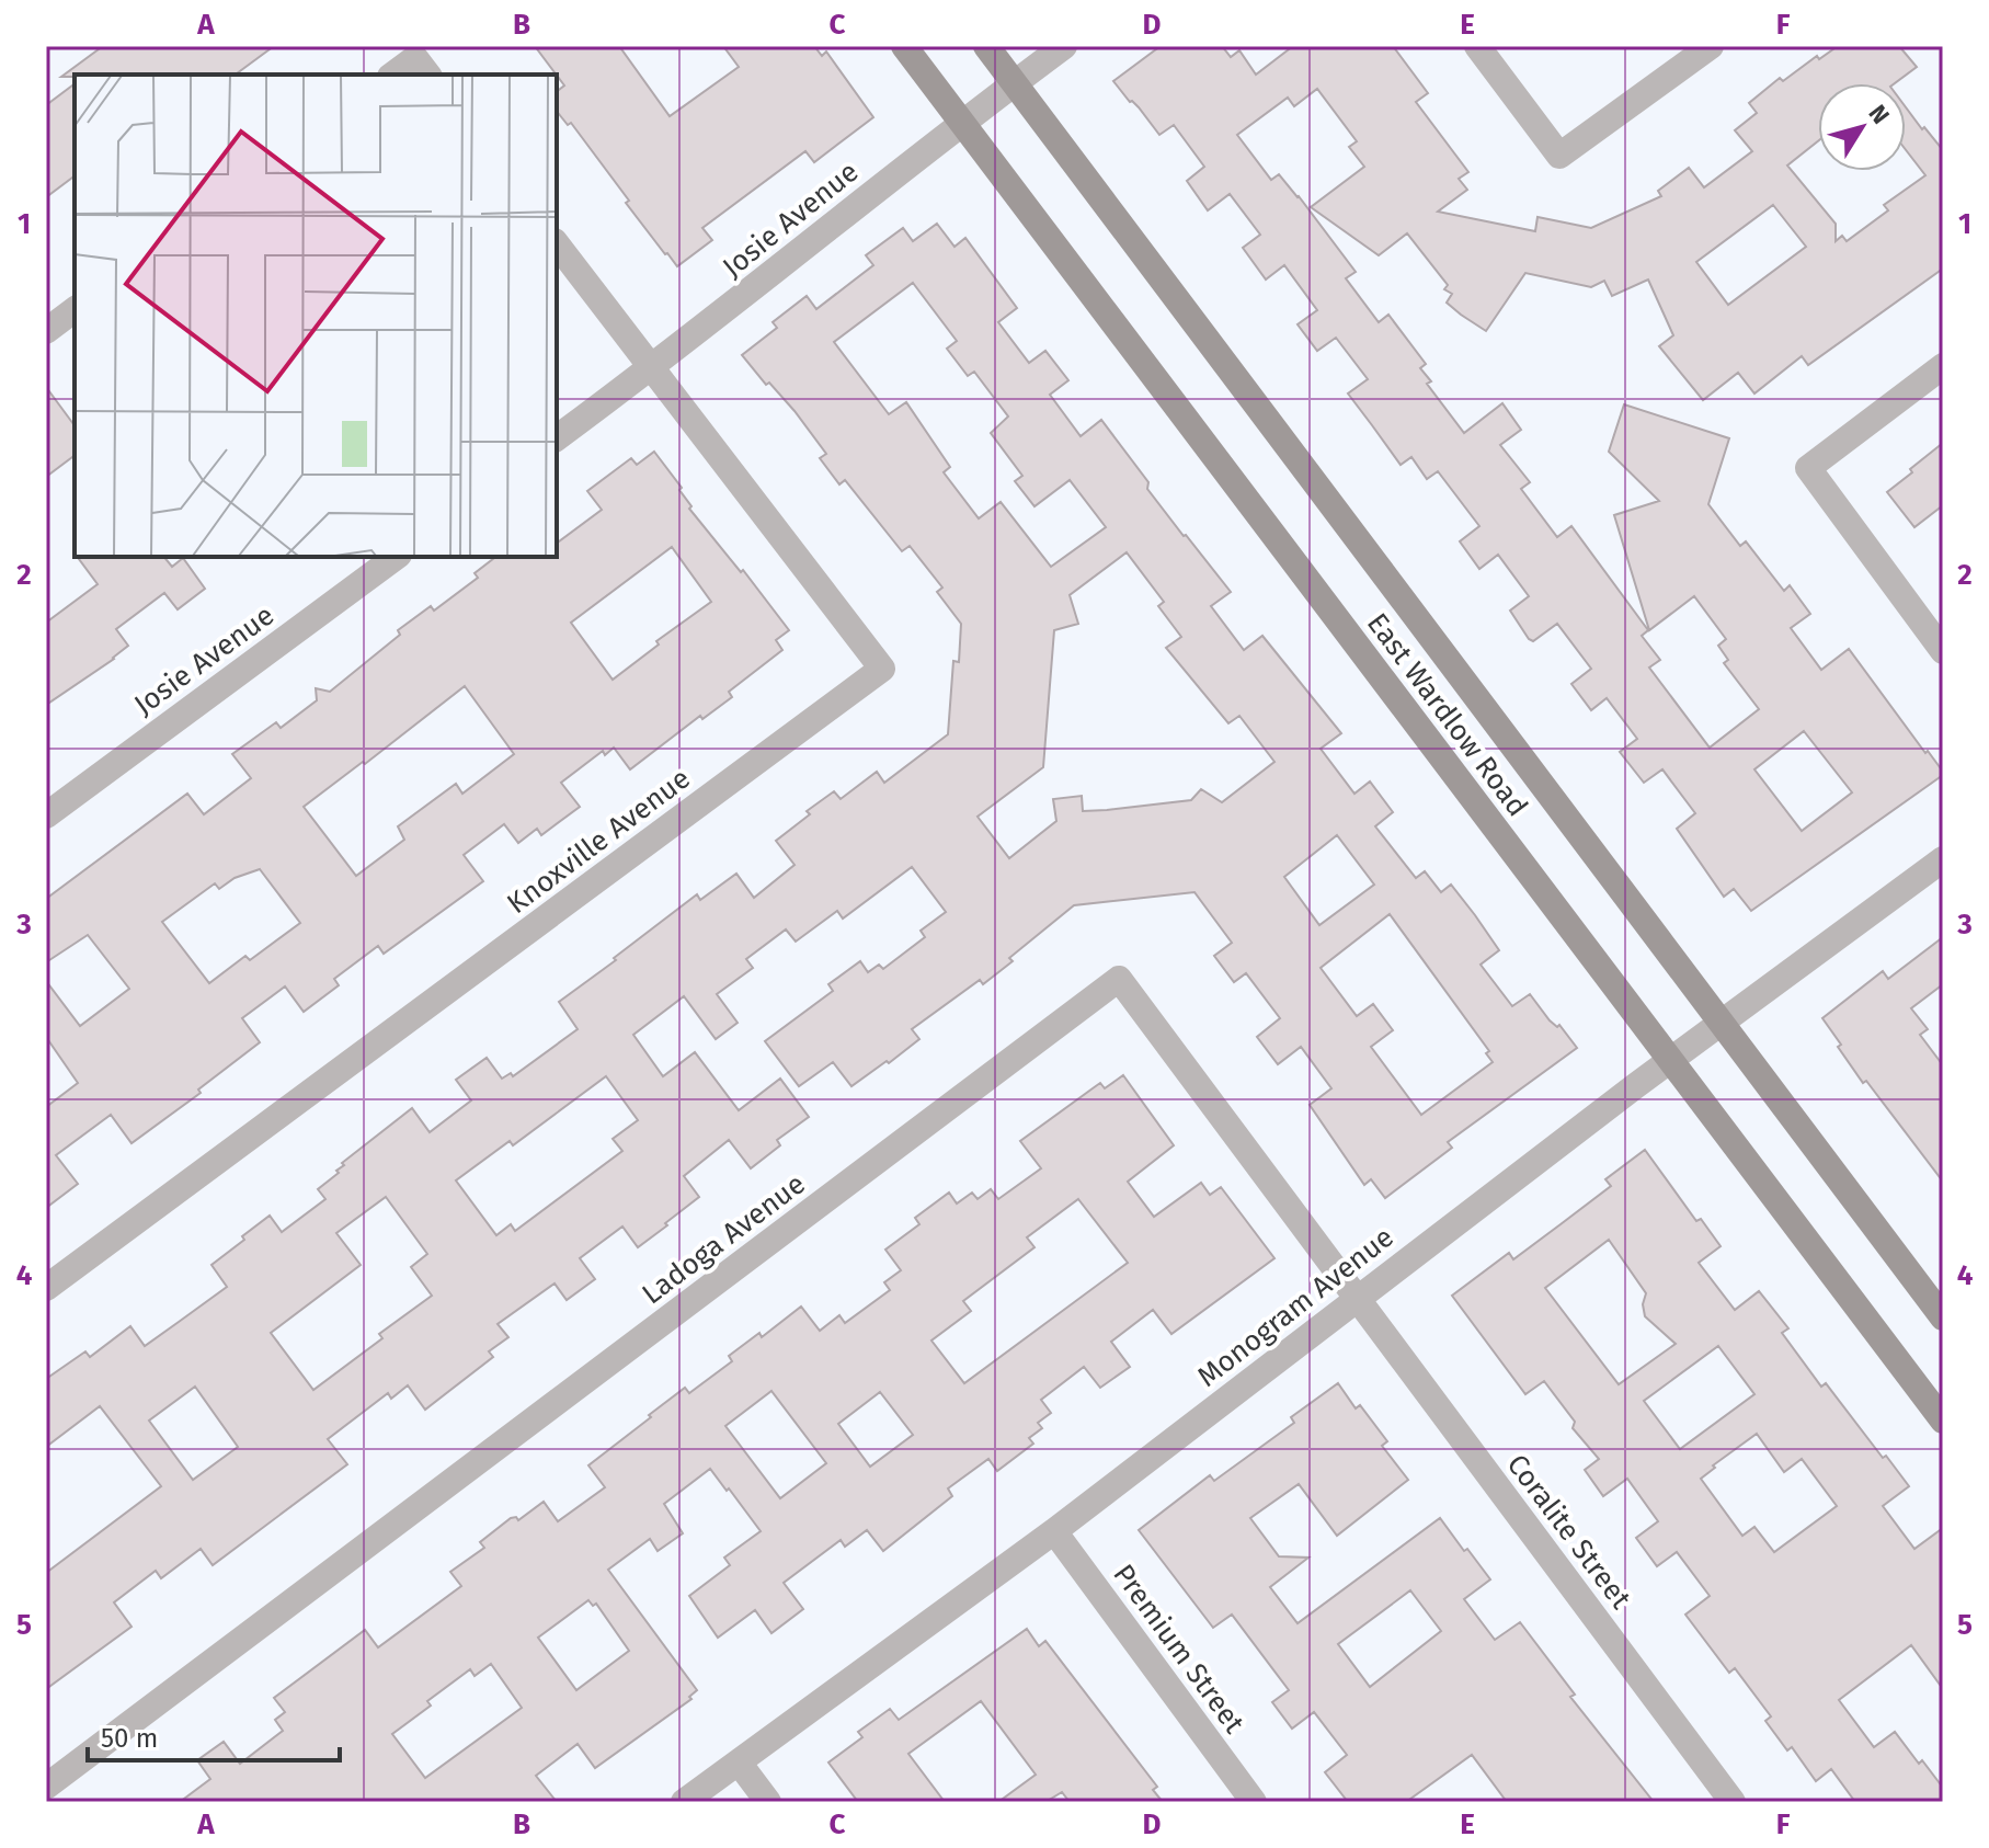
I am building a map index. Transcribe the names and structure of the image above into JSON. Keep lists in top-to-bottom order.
{
  "streets": {
    "main road": ["East Wardlow Road"],
    "street": [
      "Josie Avenue",
      "Knoxville Avenue",
      "Ladoga Avenue",
      "Monogram Avenue",
      "Coralite Street",
      "Premium Street"
    ]
  },
  "crossings": [
    ["Josie Avenue", "East Wardlow Road"],
    ["Josie Avenue", "Knoxville Avenue"],
    ["East Wardlow Road", "Monogram Avenue"],
    ["Ladoga Avenue", "Monogram Avenue"],
    ["Ladoga Avenue", "Coralite Street"],
    ["Monogram Avenue", "Coralite Street"],
    ["Monogram Avenue", "Premium Street"]
  ],
  "scale_bar": "50 m",
  "north": "top right",
  "grid": {
    "columns": [
      "A",
      "B",
      "C",
      "D",
      "E",
      "F"
    ],
    "rows": [
      "1",
      "2",
      "3",
      "4",
      "5"
    ]
  }
}
